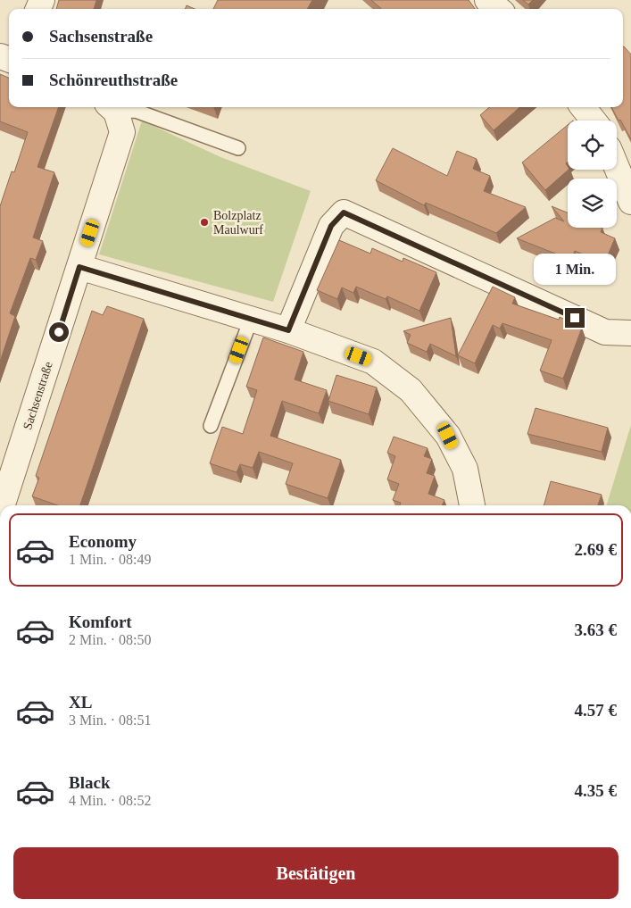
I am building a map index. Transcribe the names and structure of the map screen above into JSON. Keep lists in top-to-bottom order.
{
  "streets": {
    "street": ["Sachsenstraße"]
  },
  "places": ["Bolzplatz Maulwurf"],
  "page": {
    "banner": ["Sachsenstraße", "Schönreuthstraße"],
    "bubble": "1 Min.",
    "list": [
      {
        "name": "Economy",
        "note": "1 Min. · 08:49",
        "value": "2.69 €"
      },
      {
        "name": "Komfort",
        "note": "2 Min. · 08:50",
        "value": "3.63 €"
      },
      {
        "name": "XL",
        "note": "3 Min. · 08:51",
        "value": "4.57 €"
      },
      {
        "name": "Black",
        "note": "4 Min. · 08:52",
        "value": "4.35 €"
      }
    ],
    "buttons": "Bestätigen"
  }
}
